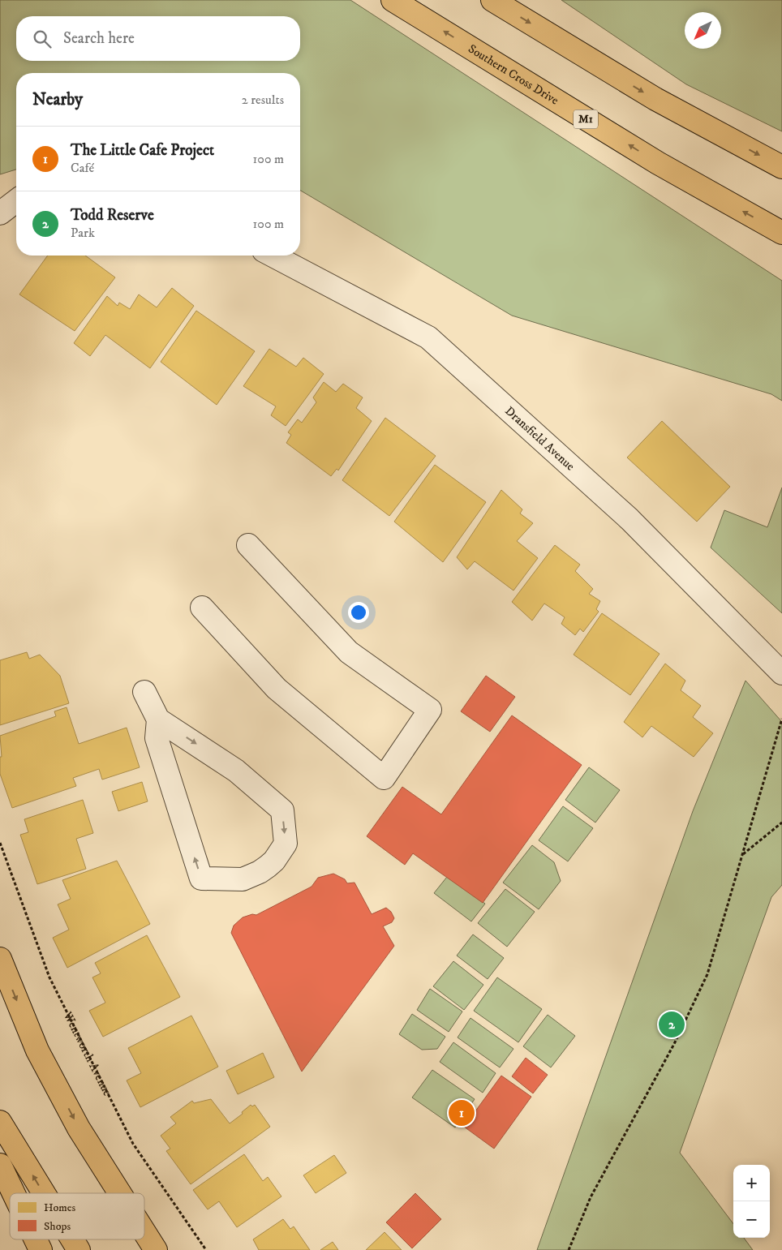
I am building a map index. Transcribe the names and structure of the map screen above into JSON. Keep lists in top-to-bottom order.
{
  "streets": {
    "main road": ["Southern Cross Drive", "M1"],
    "street": ["Dransfield Avenue"],
    "path": ["Wentworth Avenue"]
  },
  "legend": ["Homes", "Shops"],
  "north": "bottom left",
  "page": {
    "search": "Search here",
    "heading": ["Nearby", "2 results"],
    "list": [
      {
        "mark": "1",
        "name": "The Little Cafe Project",
        "note": "Café",
        "value": "100 m"
      },
      {
        "mark": "2",
        "name": "Todd Reserve",
        "note": "Park",
        "value": "100 m"
      }
    ],
    "pins": ["2", "1"],
    "map_buttons": ["+", "−"]
  }
}
